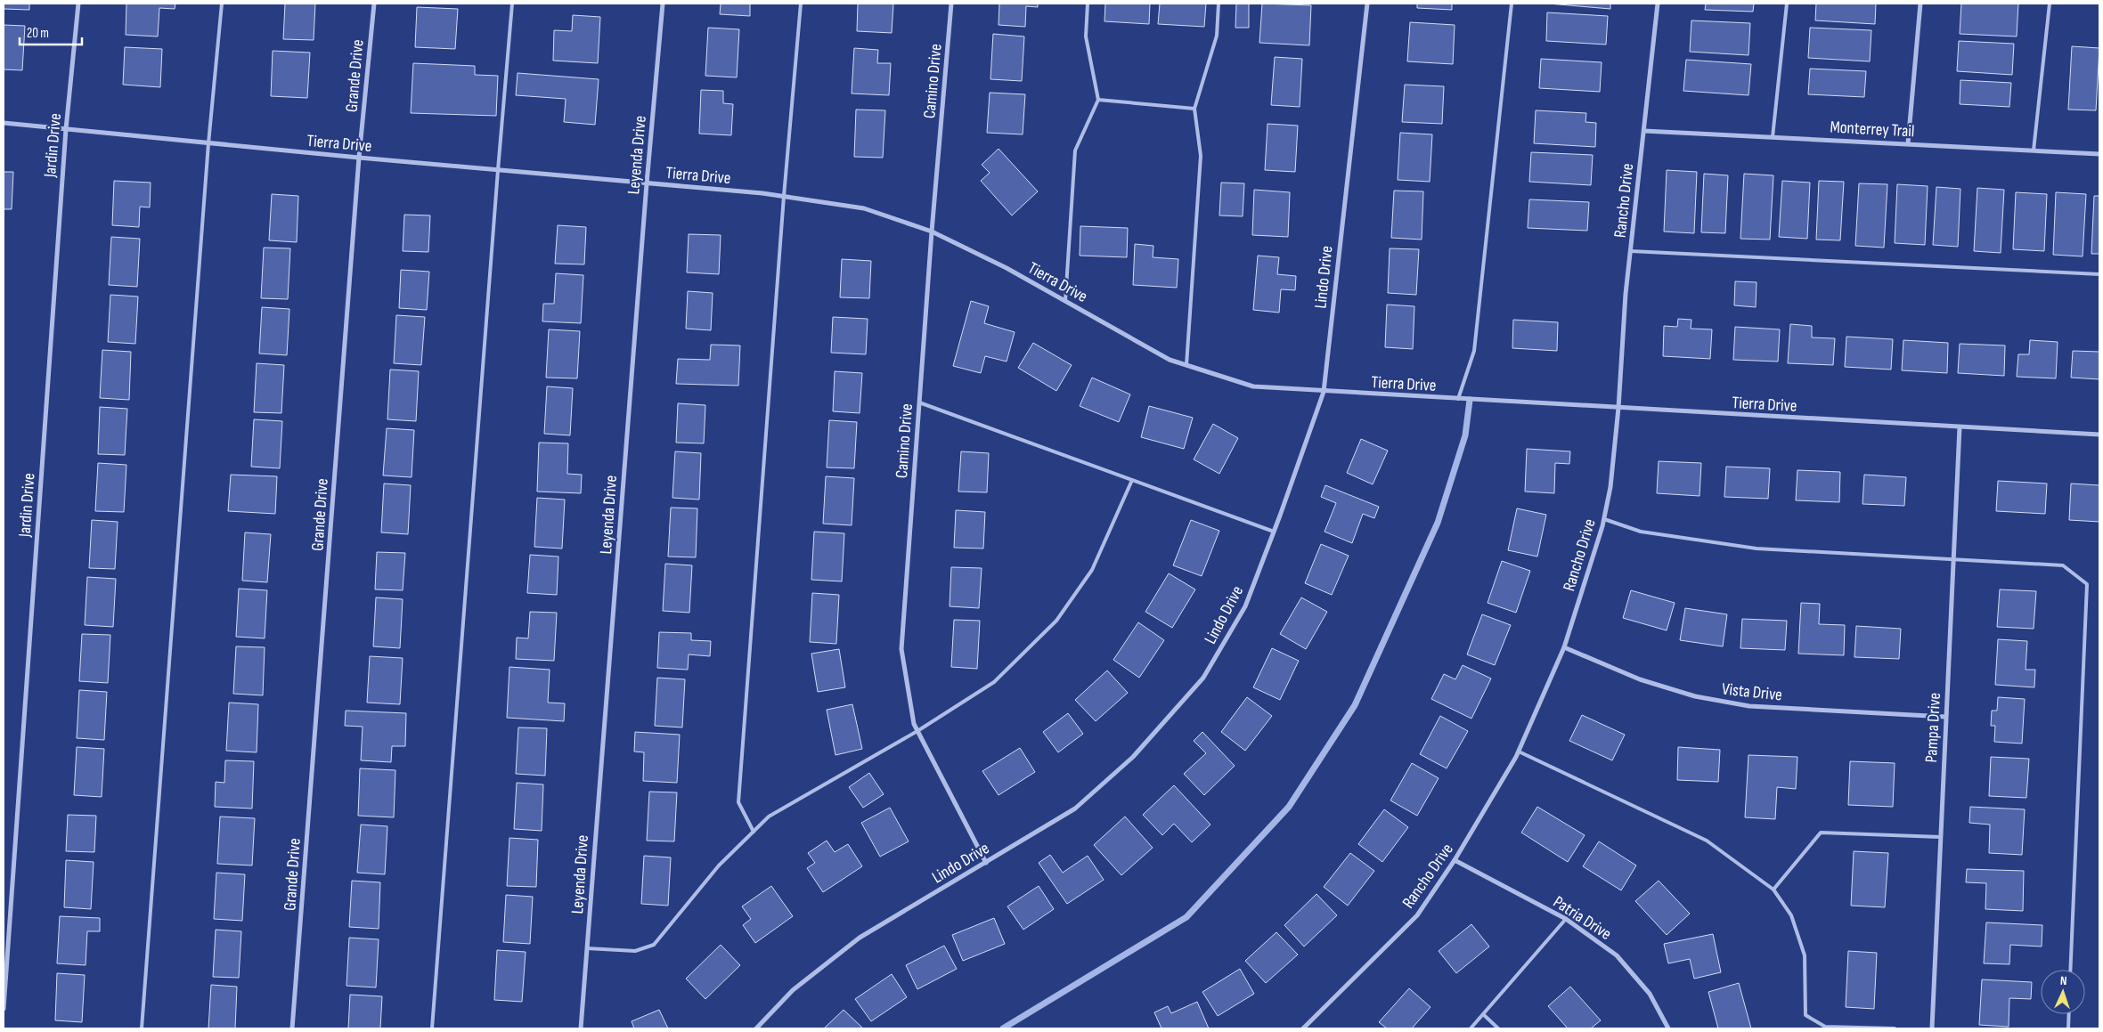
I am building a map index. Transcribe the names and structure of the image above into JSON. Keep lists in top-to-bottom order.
{
  "streets": {
    "street": [
      "Grande Drive",
      "Camino Drive",
      "Monterrey Trail",
      "Tierra Drive",
      "Jardin Drive",
      "Leyenda Drive",
      "Rancho Drive",
      "Lindo Drive",
      "Vista Drive",
      "Pampa Drive",
      "Patria Drive"
    ]
  },
  "crossings": [
    ["Grande Drive", "Tierra Drive"],
    ["Camino Drive", "Tierra Drive"],
    ["Camino Drive", "Lindo Drive"],
    ["Monterrey Trail", "Rancho Drive"],
    ["Tierra Drive", "Jardin Drive"],
    ["Tierra Drive", "Leyenda Drive"],
    ["Tierra Drive", "Rancho Drive"],
    ["Tierra Drive", "Lindo Drive"],
    ["Tierra Drive", "Pampa Drive"],
    ["Rancho Drive", "Vista Drive"],
    ["Rancho Drive", "Patria Drive"],
    ["Vista Drive", "Pampa Drive"]
  ],
  "scale_bar": "20 m",
  "north": "top"
}
